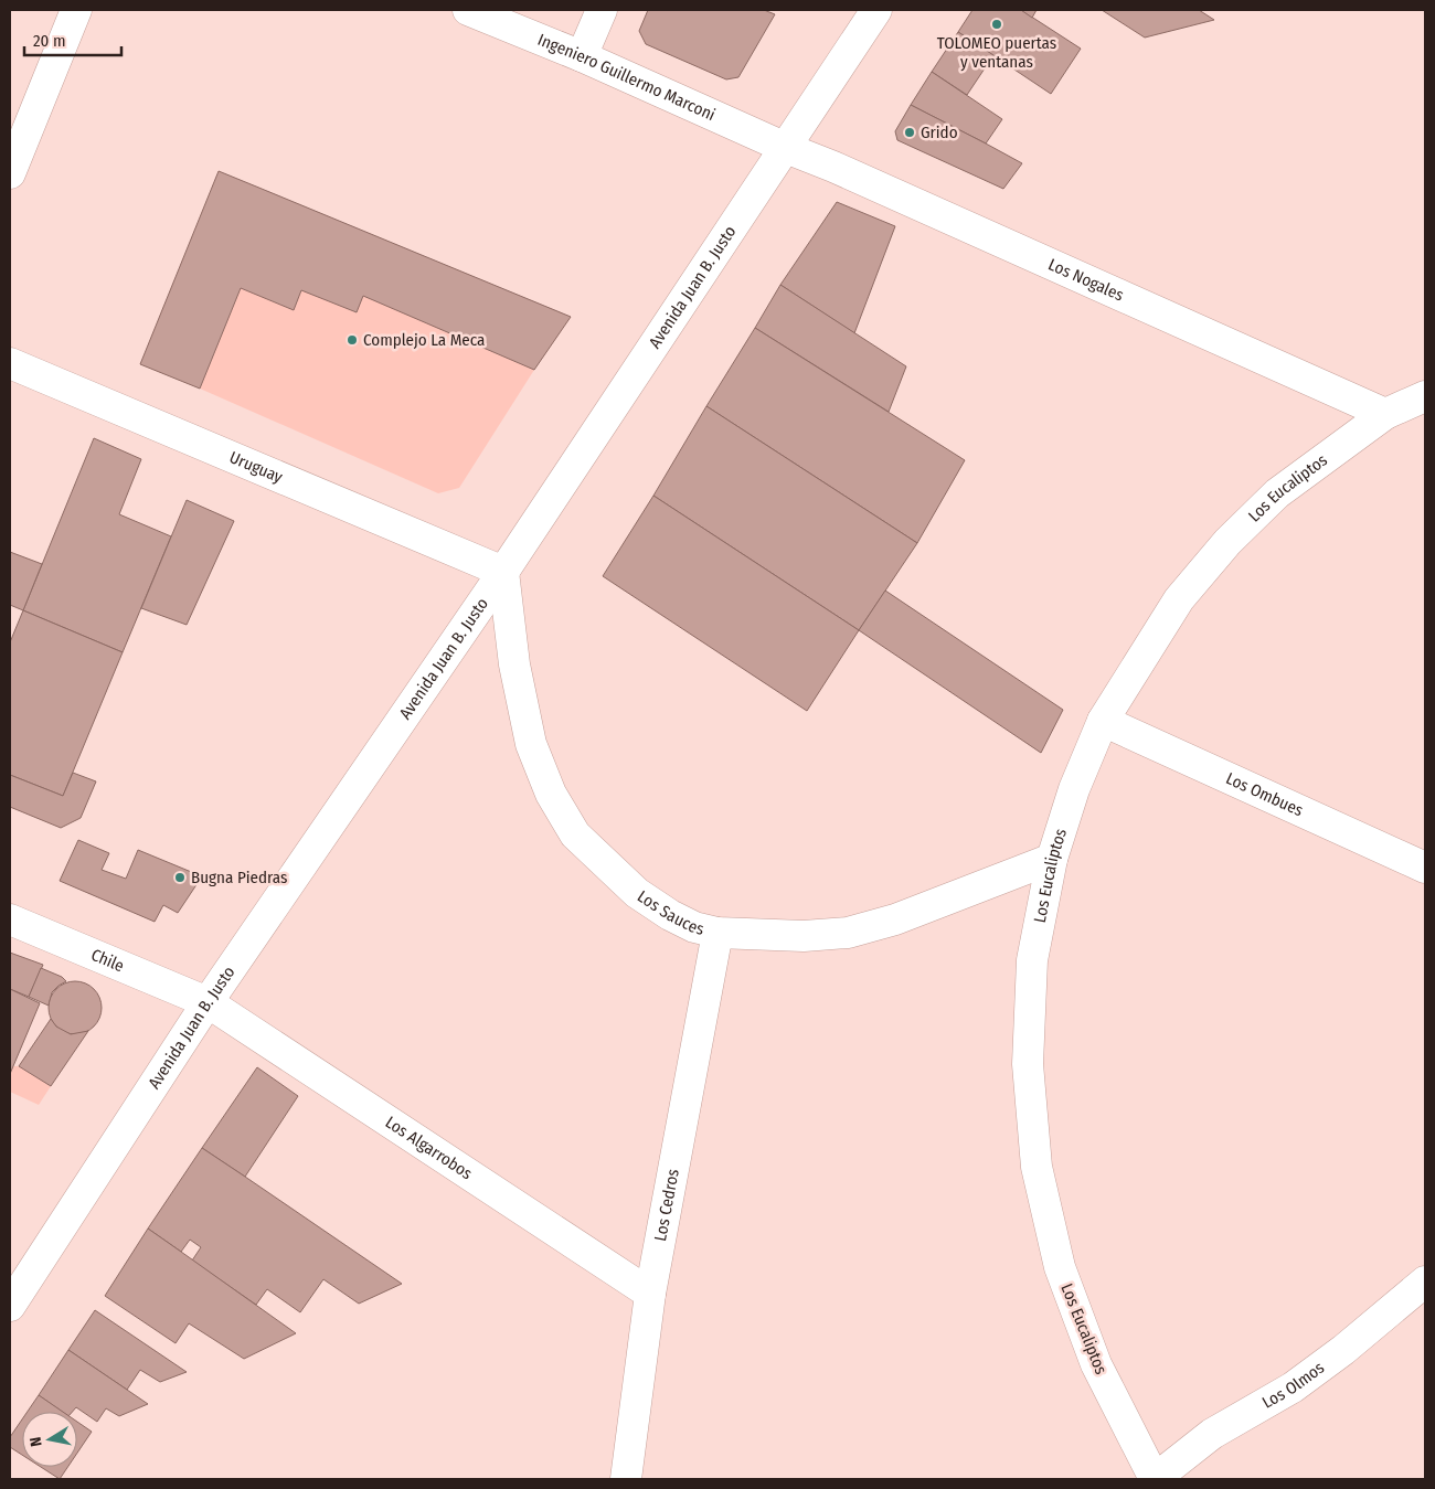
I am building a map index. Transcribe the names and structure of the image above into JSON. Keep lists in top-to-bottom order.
{
  "streets": {
    "street": [
      "Ingeniero Guillermo Marconi",
      "Los Nogales",
      "Avenida Juan B. Justo",
      "Uruguay",
      "Los Eucaliptos",
      "Los Ombues",
      "Los Sauces",
      "Chile",
      "Los Algarrobos",
      "Los Cedros",
      "Los Olmos"
    ]
  },
  "crossings": [
    ["Ingeniero Guillermo Marconi", "Los Nogales"],
    ["Ingeniero Guillermo Marconi", "Avenida Juan B. Justo"],
    ["Los Nogales", "Avenida Juan B. Justo"],
    ["Los Nogales", "Los Eucaliptos"],
    ["Avenida Juan B. Justo", "Uruguay"],
    ["Avenida Juan B. Justo", "Los Sauces"],
    ["Avenida Juan B. Justo", "Chile"],
    ["Avenida Juan B. Justo", "Los Algarrobos"],
    ["Uruguay", "Los Sauces"],
    ["Los Eucaliptos", "Los Ombues"],
    ["Los Eucaliptos", "Los Sauces"],
    ["Los Eucaliptos", "Los Olmos"],
    ["Los Sauces", "Los Cedros"],
    ["Chile", "Los Algarrobos"],
    ["Los Algarrobos", "Los Cedros"]
  ],
  "places": [
    "TOLOMEO puertas y ventanas",
    "Grido",
    "Complejo La Meca",
    "Bugna Piedras"
  ],
  "scale_bar": "20 m",
  "north": "left"
}
